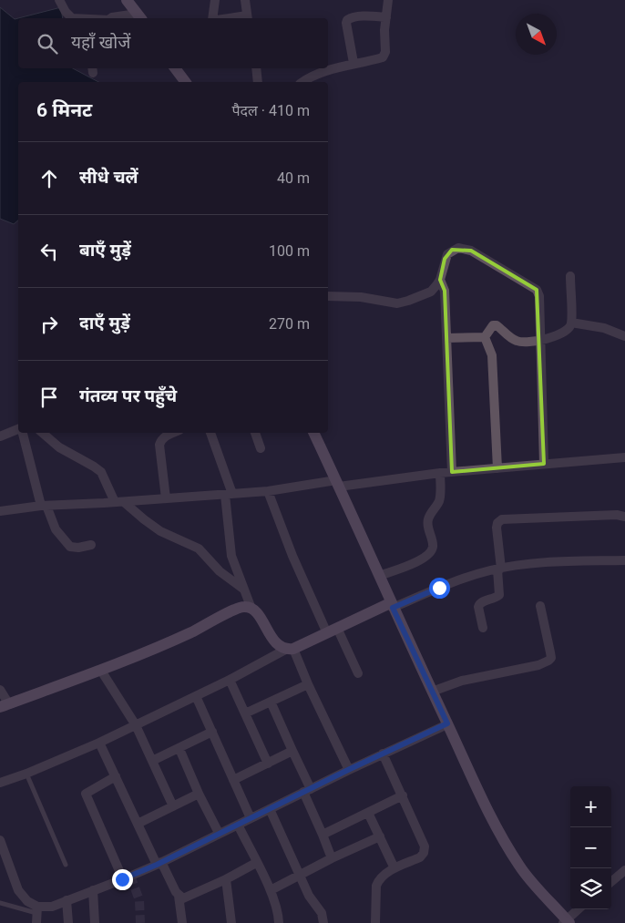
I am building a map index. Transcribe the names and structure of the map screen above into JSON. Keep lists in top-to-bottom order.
{
  "north": "bottom right",
  "page": {
    "search": "यहाँ खोजें",
    "heading": ["6 मिनट", "पैदल · 410 m"],
    "list": [
      ["सीधे चलें", "40 m"],
      ["बाएँ मुड़ें", "100 m"],
      ["दाएँ मुड़ें", "270 m"],
      "गंतव्य पर पहुँचे"
    ],
    "map_buttons": ["+", "−"]
  }
}
